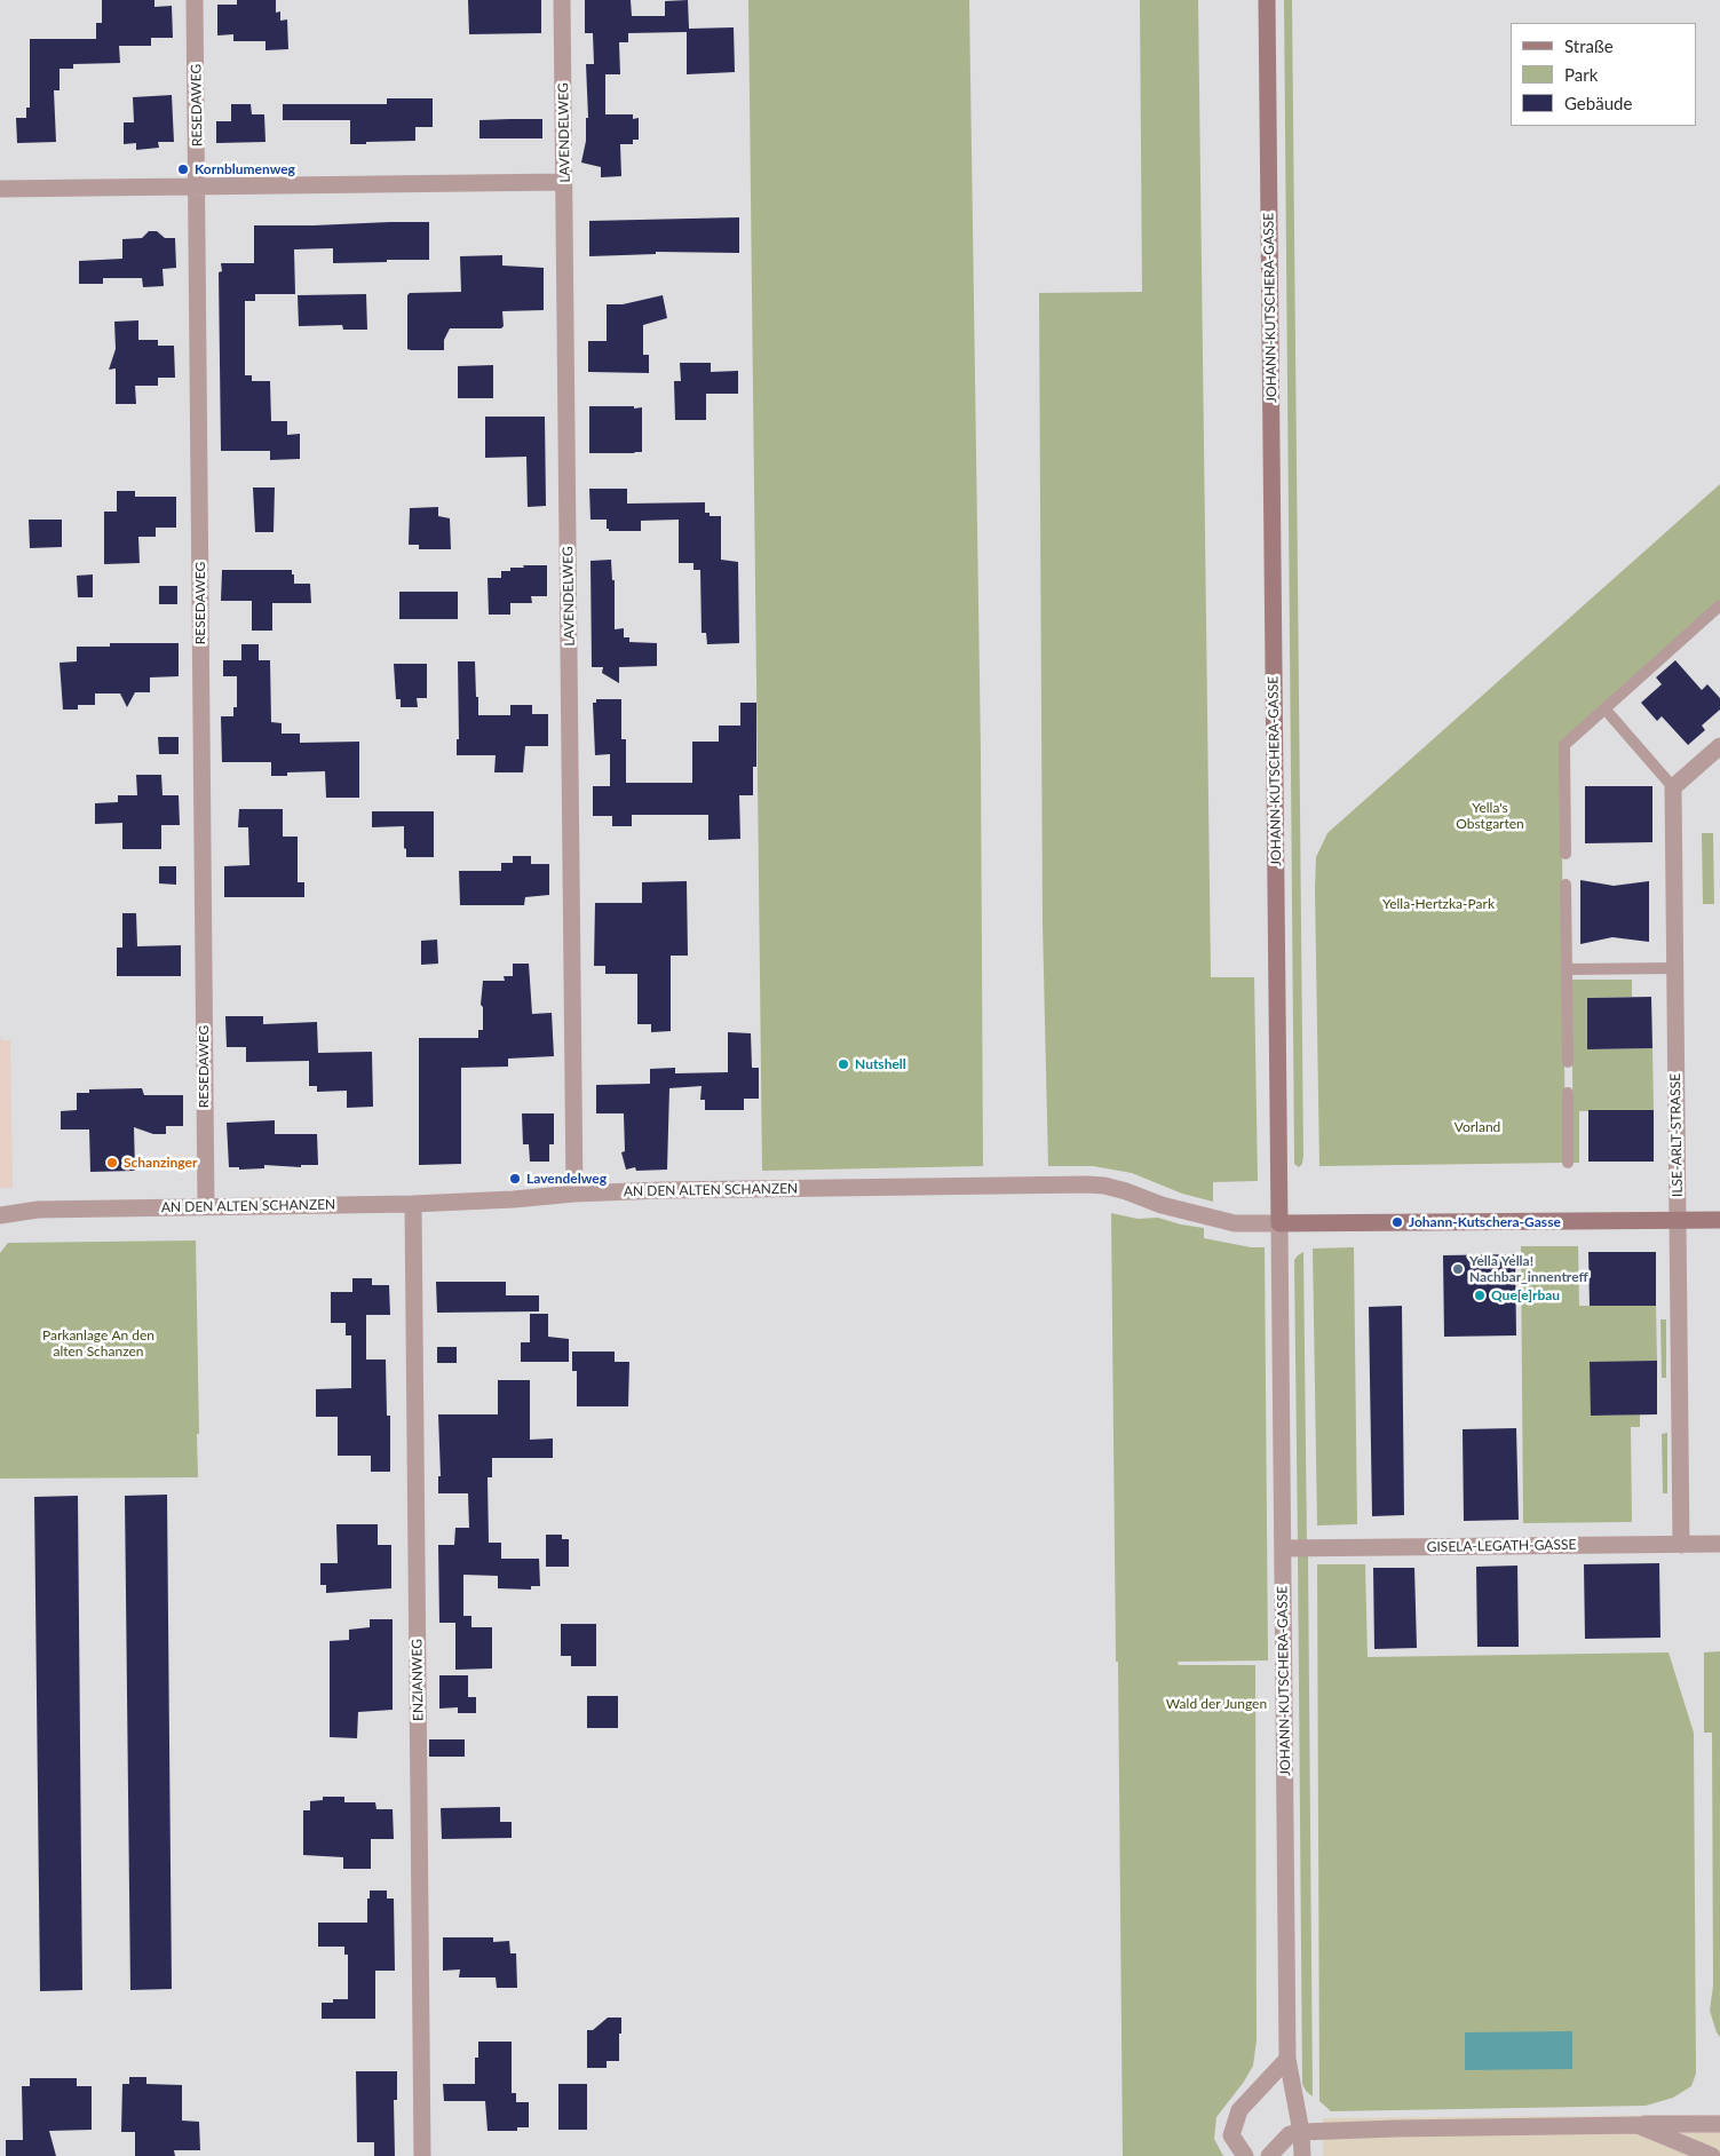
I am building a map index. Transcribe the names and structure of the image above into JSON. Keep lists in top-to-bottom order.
{
  "streets": {
    "street": [
      "RESEDAWEG",
      "LAVENDELWEG",
      "JOHANN-KUTSCHERA-GASSE",
      "ILSE-ARLT-STRASSE",
      "AN DEN ALTEN SCHANZEN",
      "GISELA-LEGATH-GASSE",
      "ENZIANWEG"
    ]
  },
  "crossings": [
    ["RESEDAWEG", "AN DEN ALTEN SCHANZEN"],
    ["LAVENDELWEG", "AN DEN ALTEN SCHANZEN"],
    ["JOHANN-KUTSCHERA-GASSE", "AN DEN ALTEN SCHANZEN"],
    ["JOHANN-KUTSCHERA-GASSE", "GISELA-LEGATH-GASSE"],
    ["ILSE-ARLT-STRASSE", "GISELA-LEGATH-GASSE"],
    ["AN DEN ALTEN SCHANZEN", "ENZIANWEG"]
  ],
  "parks": [
    "Yella's Obstgarten",
    "Yella-Hertzka-Park",
    "Vorland",
    "Parkanlage An den alten Schanzen",
    "Wald der Jungen"
  ],
  "places": [
    "Kornblumenweg",
    "Nutshell",
    "Schanzinger",
    "Lavendelweg",
    "Johann-Kutschera-Gasse",
    "Yella Yella! Nachbar_innentreff",
    "Que[e]rbau"
  ],
  "legend": ["Straße", "Park", "Gebäude"]
}
